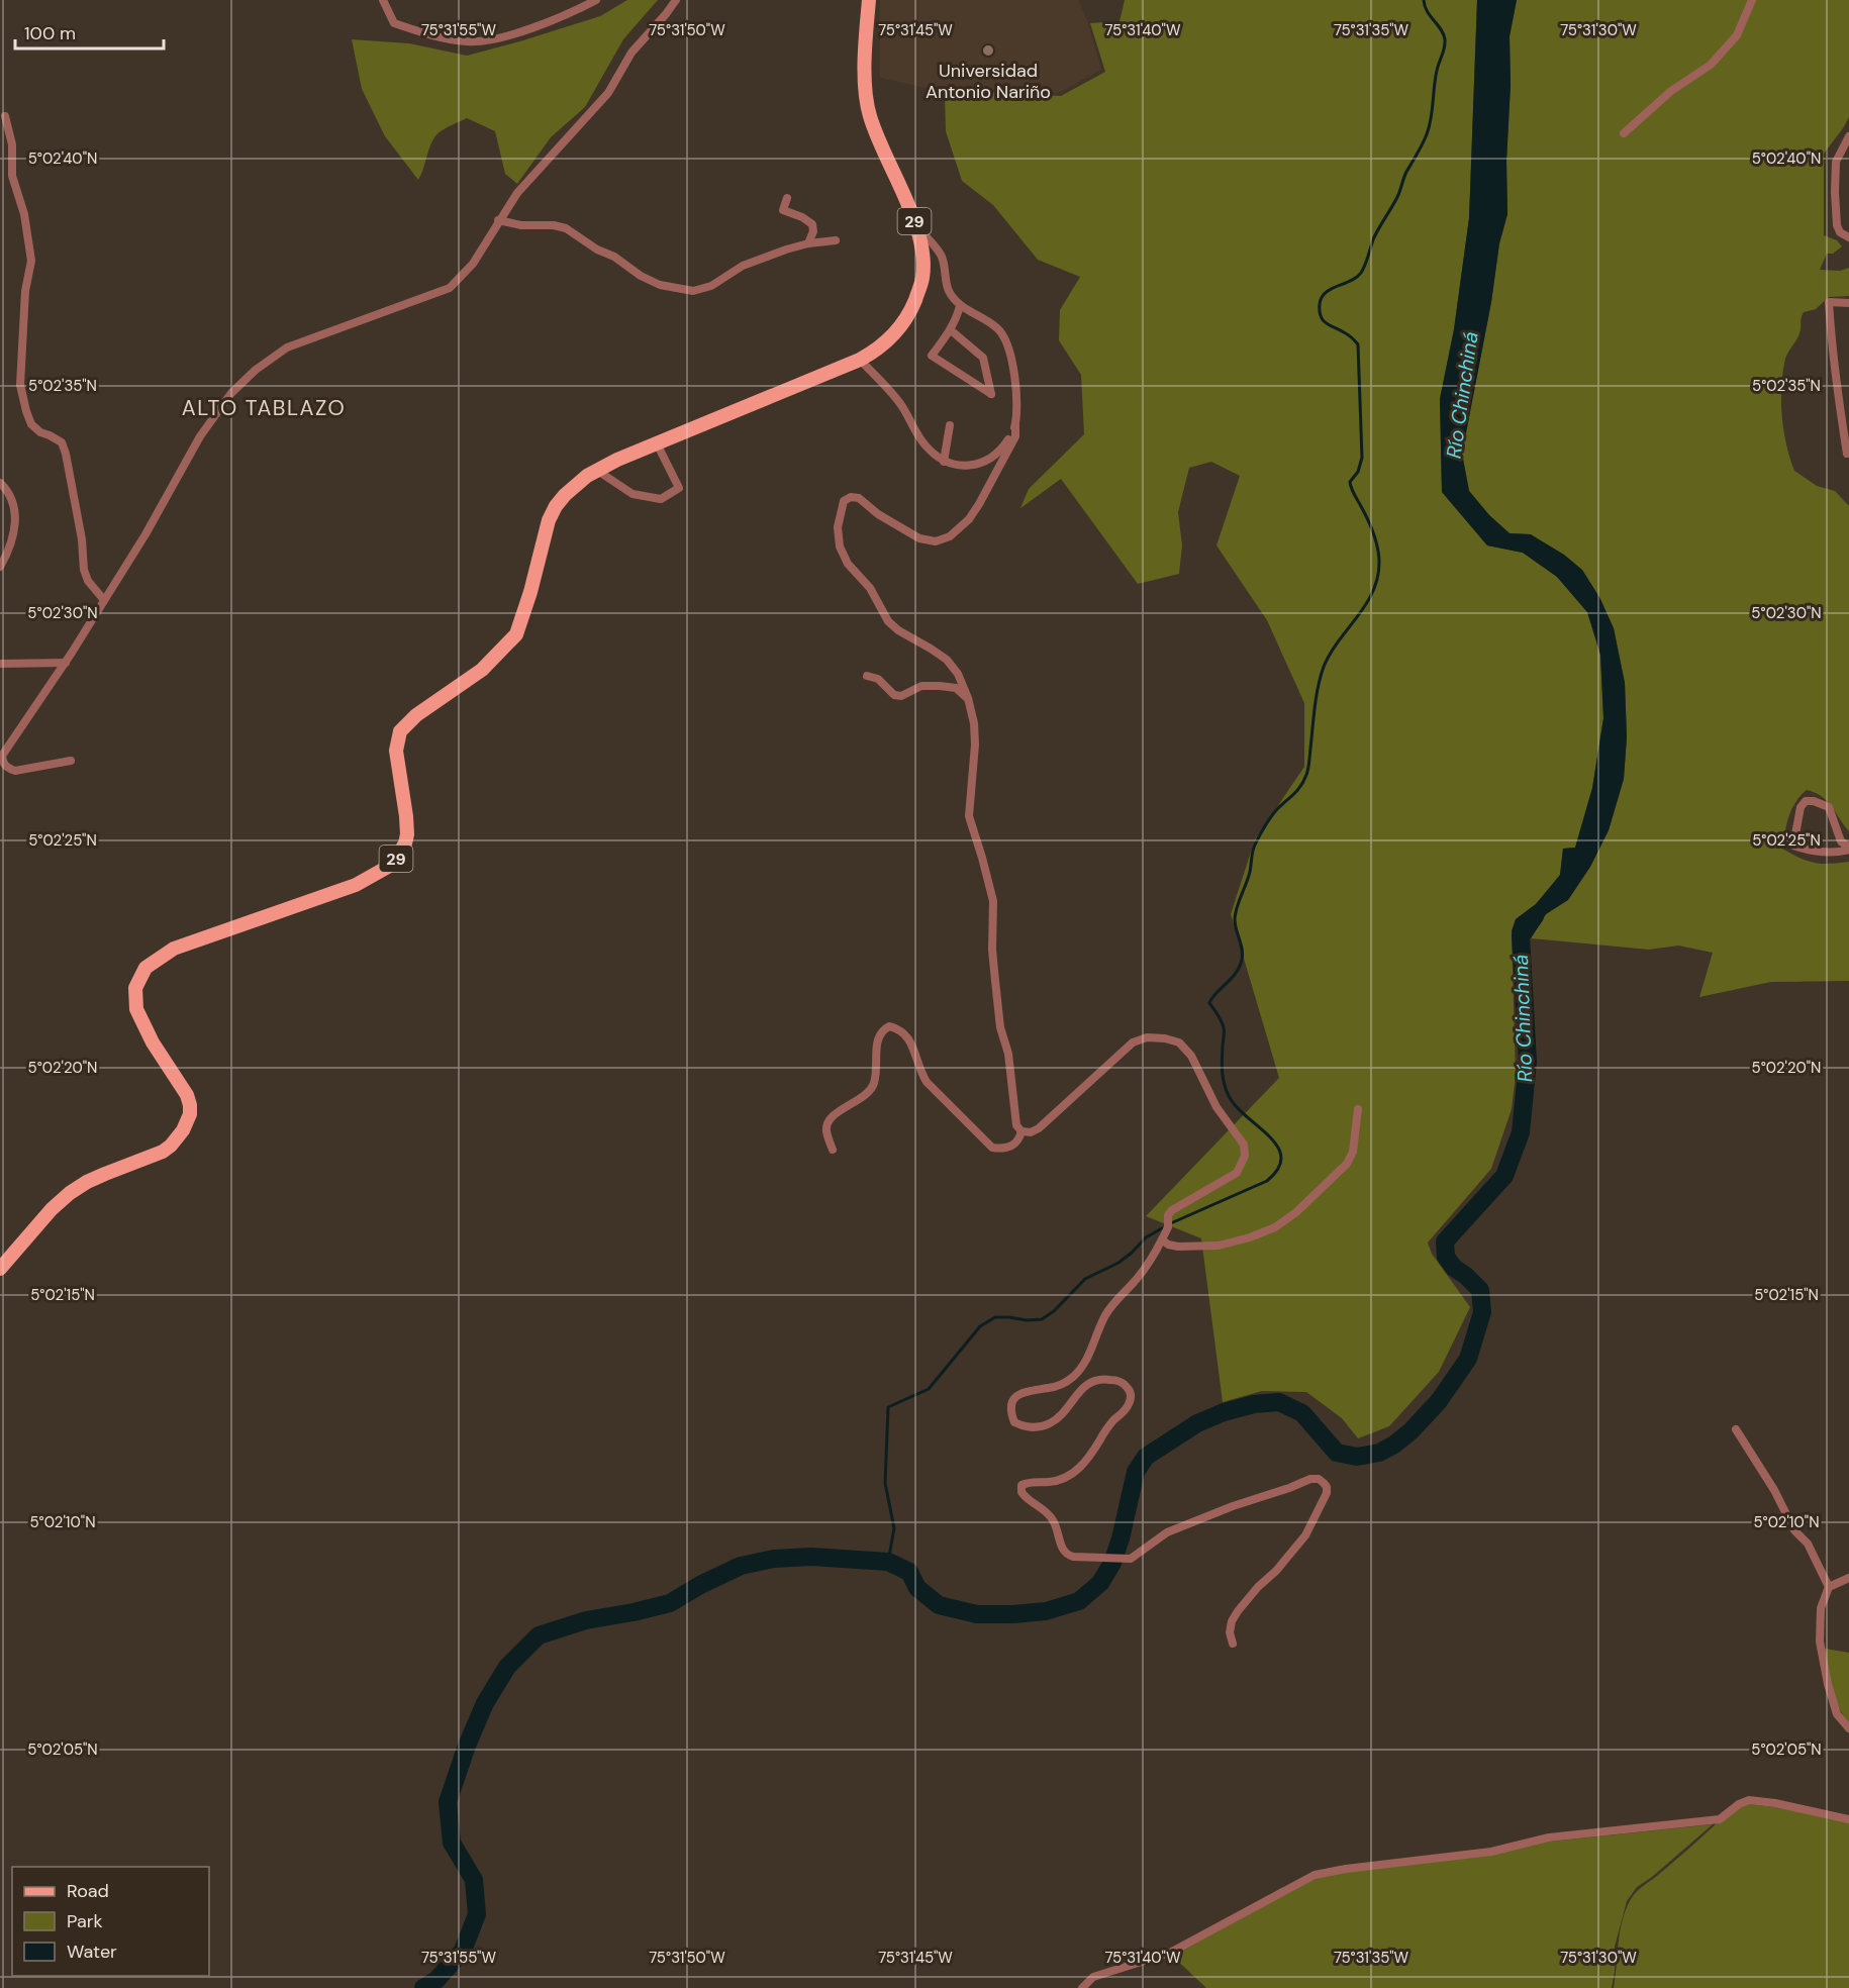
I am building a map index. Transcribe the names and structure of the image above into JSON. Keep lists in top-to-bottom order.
{
  "streets": {
    "main road": ["29"]
  },
  "districts": ["ALTO TABLAZO"],
  "water": ["Río Chinchiná"],
  "places": ["Universidad Antonio Nariño"],
  "legend": ["Road", "Park", "Water"],
  "scale_bar": "100 m",
  "coordinates": [
    "75°31'55\"W",
    "75°31'50\"W",
    "75°31'45\"W",
    "75°31'40\"W",
    "75°31'35\"W",
    "75°31'30\"W",
    "5°02'40\"N",
    "5°02'35\"N",
    "5°02'30\"N",
    "5°02'25\"N",
    "5°02'20\"N",
    "5°02'15\"N",
    "5°02'10\"N",
    "5°02'05\"N"
  ]
}
